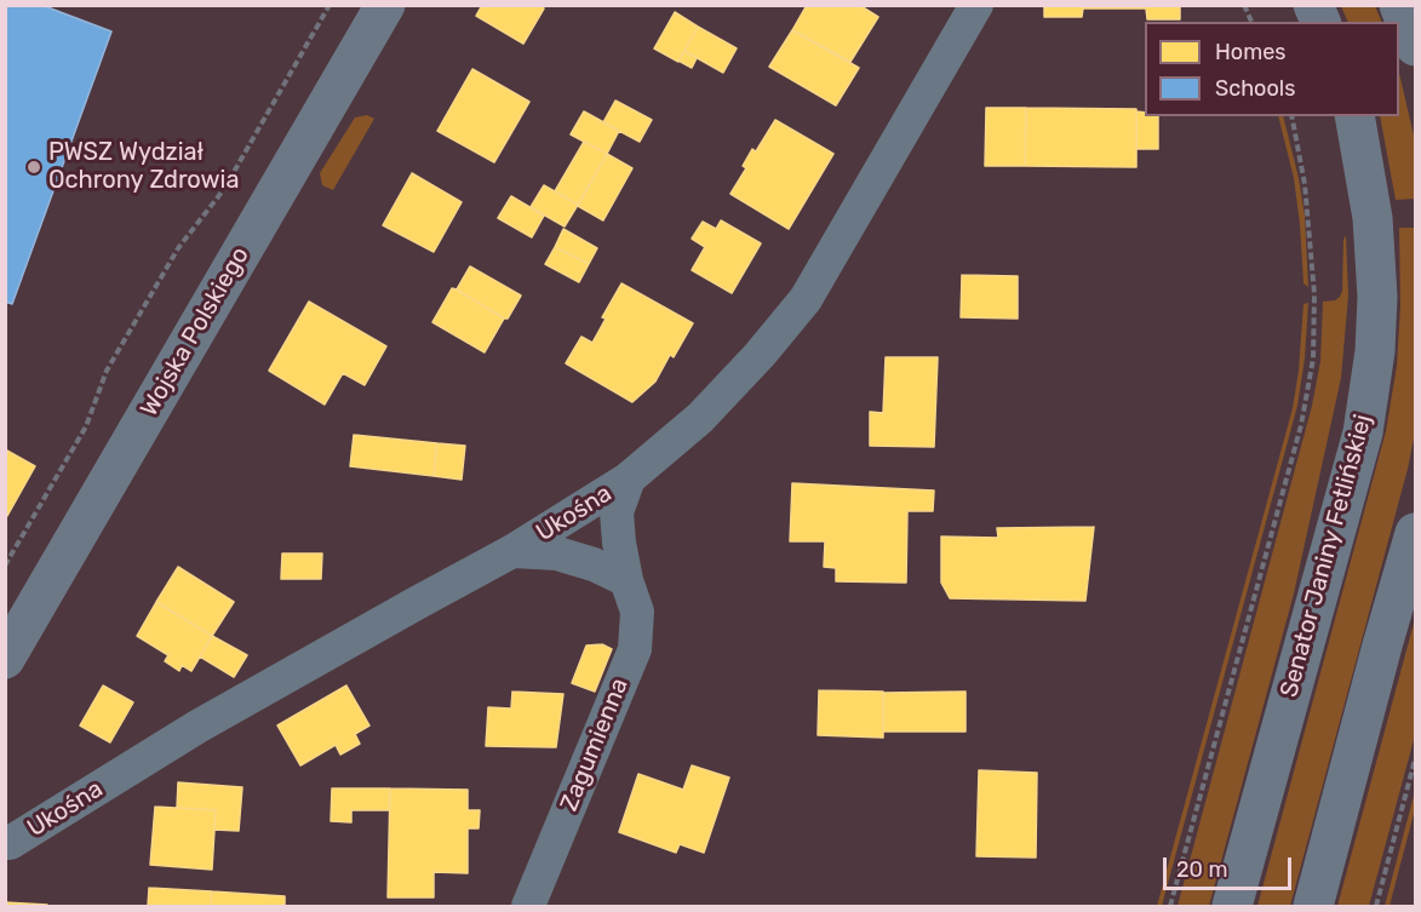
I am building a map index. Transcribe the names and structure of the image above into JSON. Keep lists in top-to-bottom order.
{
  "streets": {
    "main road": ["Wojska Polskiego", "Senator Janiny Fetlińskiej"],
    "street": ["Ukośna", "Zagumienna"]
  },
  "crossings": [
    ["Ukośna", "Zagumienna"]
  ],
  "places": ["PWSZ Wydział Ochrony Zdrowia"],
  "legend": ["Homes", "Schools"],
  "scale_bar": "20 m"
}
